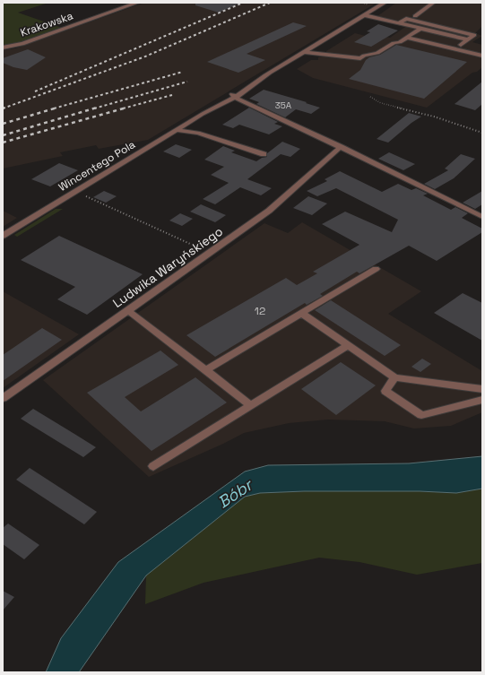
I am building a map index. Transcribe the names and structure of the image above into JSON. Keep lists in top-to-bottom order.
{
  "streets": {
    "street": ["Krakowska", "Wincentego Pola", "Ludwika Waryńskiego"]
  },
  "water": ["Bóbr"],
  "house_numbers": ["35A", "12"]
}
